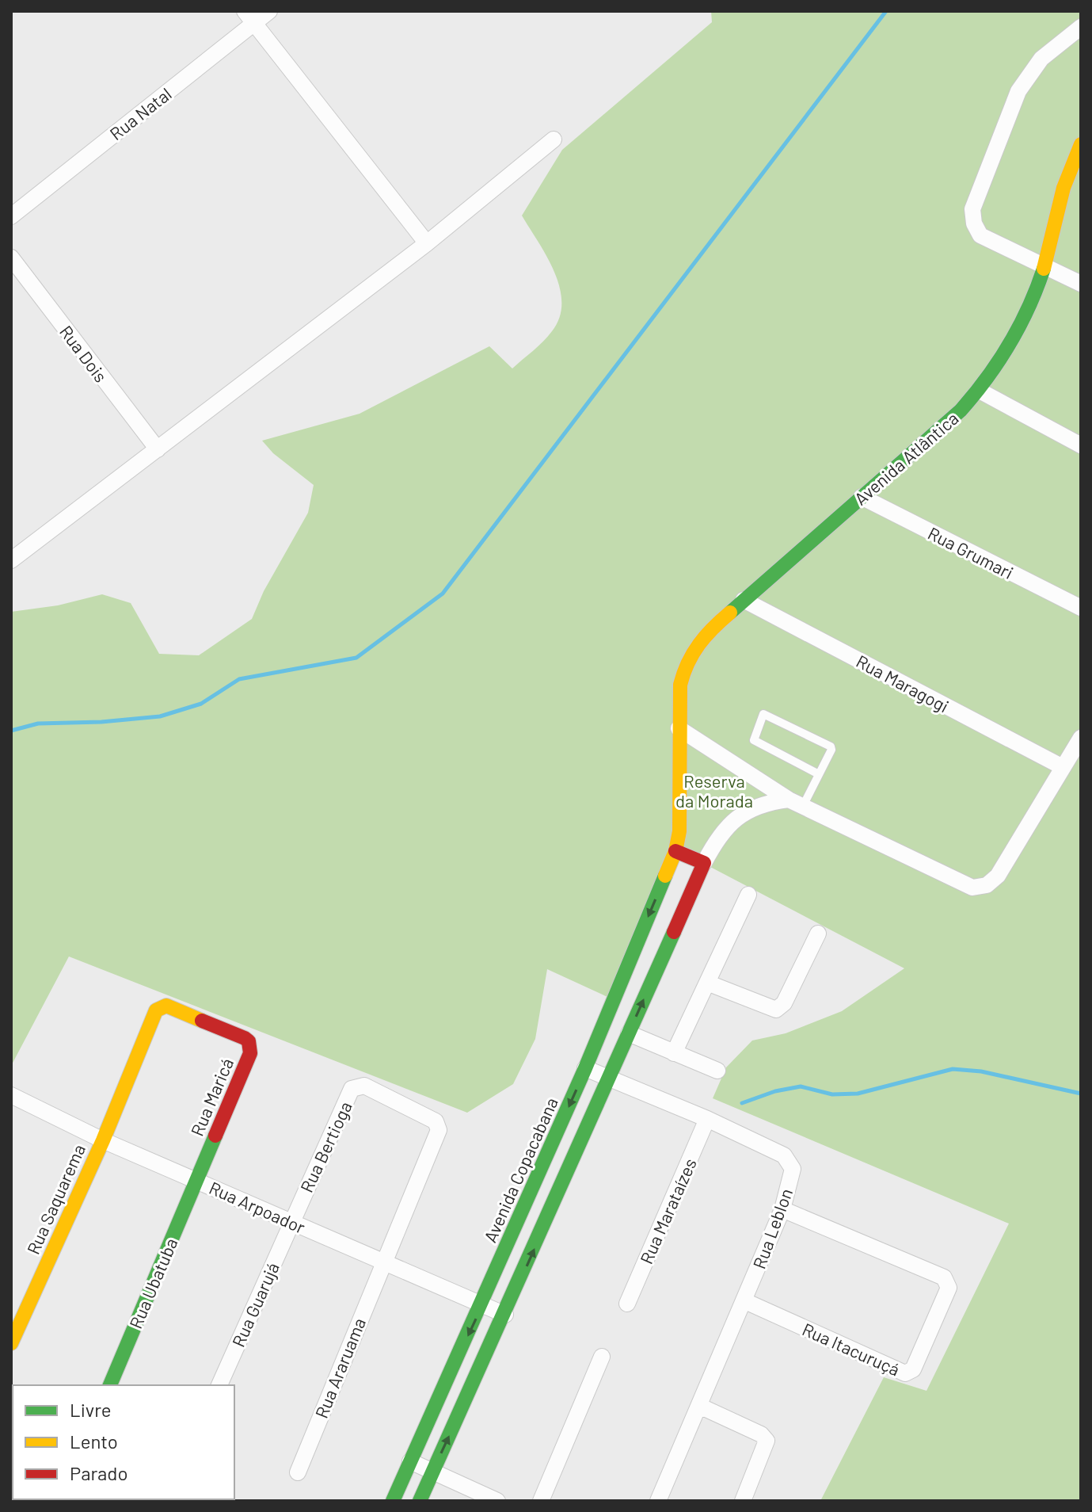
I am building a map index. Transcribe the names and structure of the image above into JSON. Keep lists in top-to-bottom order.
{
  "streets": {
    "street": [
      "Rua Natal",
      "Rua Dois",
      "Avenida Atlântica",
      "Rua Grumari",
      "Rua Maragogi",
      "Rua Maricá",
      "Rua Bertioga",
      "Avenida Copacabana",
      "Rua Saquarema",
      "Rua Arpoador",
      "Rua Marataízes",
      "Rua Leblon",
      "Rua Ubatuba",
      "Rua Guarujá",
      "Rua Itacuruçá",
      "Rua Araruama"
    ]
  },
  "crossings": [
    ["Avenida Atlântica", "Rua Grumari"],
    ["Avenida Atlântica", "Rua Maragogi"],
    ["Avenida Atlântica", "Avenida Copacabana"],
    ["Rua Maricá", "Rua Saquarema"],
    ["Rua Maricá", "Rua Arpoador"],
    ["Rua Maricá", "Rua Ubatuba"],
    ["Rua Bertioga", "Rua Arpoador"],
    ["Rua Bertioga", "Rua Guarujá"],
    ["Rua Bertioga", "Rua Araruama"],
    ["Avenida Copacabana", "Rua Arpoador"],
    ["Avenida Copacabana", "Rua Leblon"],
    ["Rua Saquarema", "Rua Arpoador"],
    ["Rua Arpoador", "Rua Ubatuba"],
    ["Rua Arpoador", "Rua Guarujá"],
    ["Rua Arpoador", "Rua Araruama"],
    ["Rua Marataízes", "Rua Leblon"],
    ["Rua Leblon", "Rua Itacuruçá"]
  ],
  "parks": ["Reserva da Morada"],
  "legend": ["Livre", "Lento", "Parado"]
}
